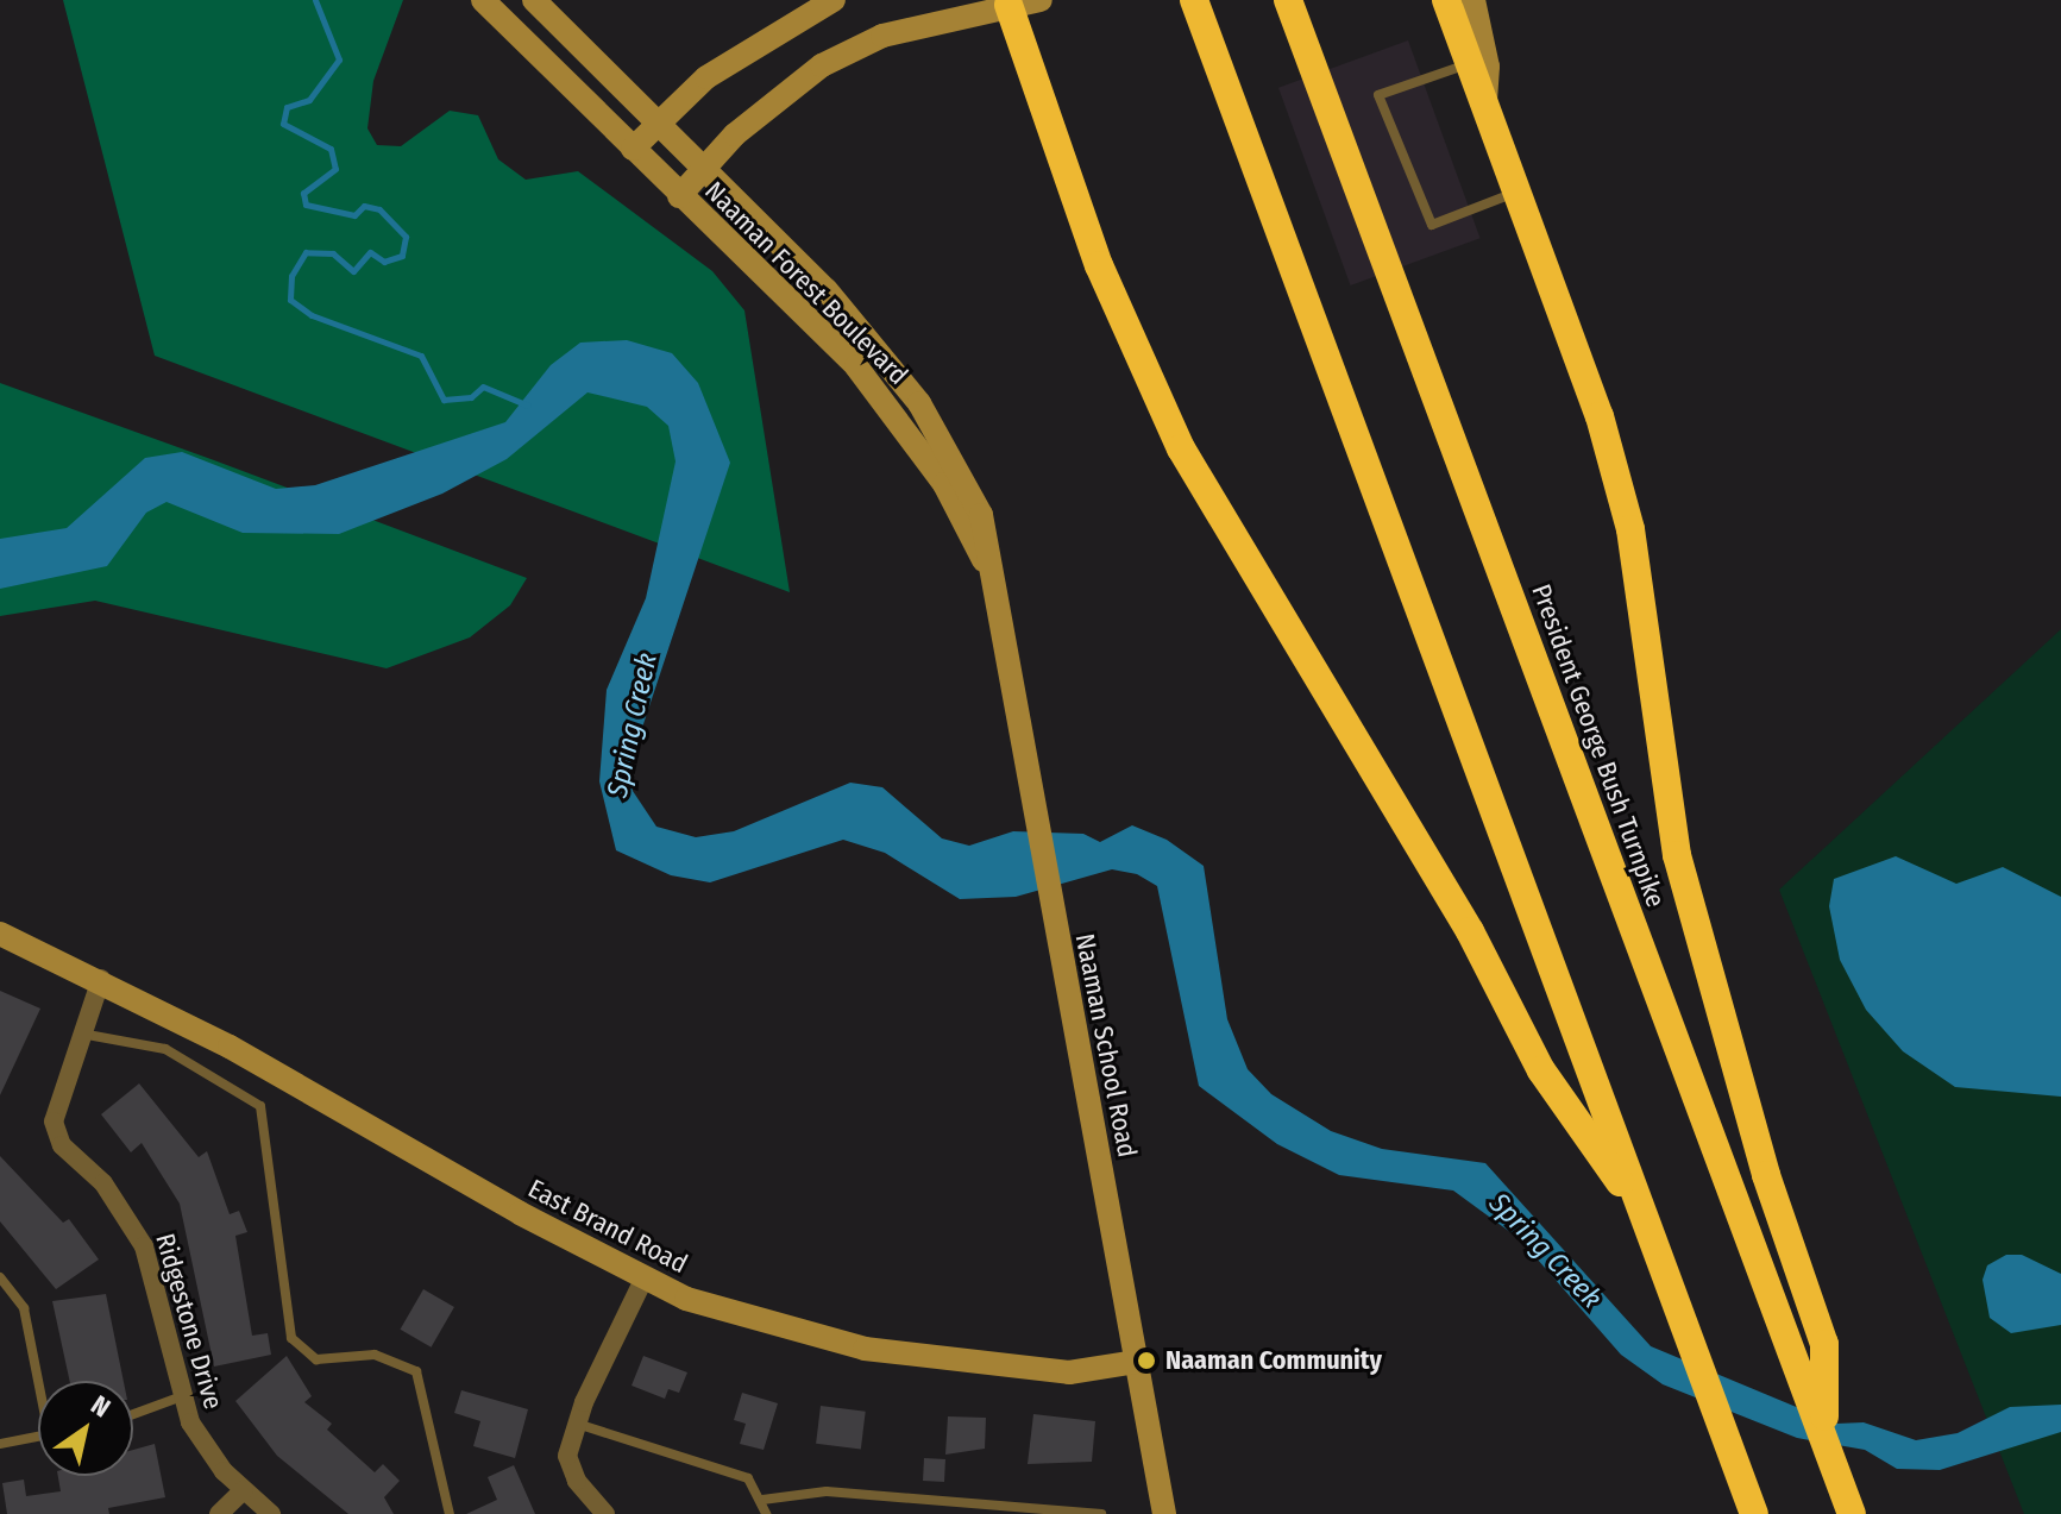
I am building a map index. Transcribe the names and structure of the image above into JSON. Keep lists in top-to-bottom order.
{
  "streets": {
    "highway": ["President George Bush Turnpike"],
    "main road": ["Naaman Forest Boulevard", "Naaman School Road", "East Brand Road"],
    "street": ["Ridgestone Drive"]
  },
  "crossings": [
    ["Naaman Forest Boulevard", "Naaman School Road"],
    ["Naaman School Road", "East Brand Road"],
    ["East Brand Road", "Ridgestone Drive"]
  ],
  "water": ["Spring Creek"],
  "places": ["Naaman Community"],
  "north": "top right"
}
